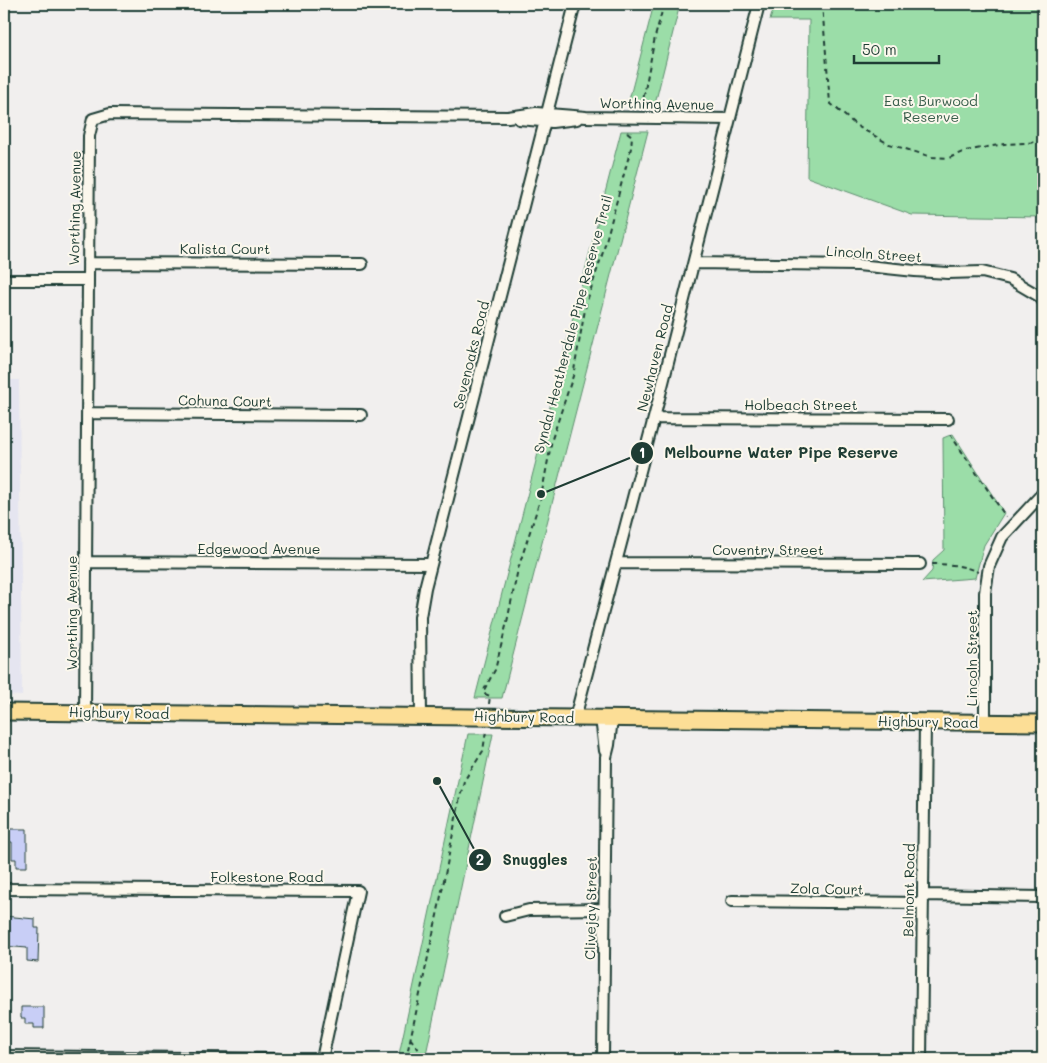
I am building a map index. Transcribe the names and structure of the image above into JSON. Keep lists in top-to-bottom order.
{
  "streets": {
    "main road": ["Highbury Road"],
    "street": [
      "Worthing Avenue",
      "Kalista Court",
      "Lincoln Street",
      "Sevenoaks Road",
      "Newhaven Road",
      "Cohuna Court",
      "Holbeach Street",
      "Edgewood Avenue",
      "Coventry Street",
      "Folkestone Road",
      "Zola Court",
      "Belmont Road",
      "Clivejay Street"
    ],
    "path": ["Syndal Heatherdale Pipe Reserve Trail"]
  },
  "crossings": [
    ["Worthing Avenue", "Kalista Court"],
    ["Worthing Avenue", "Syndal Heatherdale Pipe Reserve Trail"],
    ["Worthing Avenue", "Sevenoaks Road"],
    ["Worthing Avenue", "Newhaven Road"],
    ["Worthing Avenue", "Cohuna Court"],
    ["Worthing Avenue", "Edgewood Avenue"],
    ["Worthing Avenue", "Highbury Road"],
    ["Lincoln Street", "Newhaven Road"],
    ["Lincoln Street", "Highbury Road"],
    ["Syndal Heatherdale Pipe Reserve Trail", "Highbury Road"],
    ["Sevenoaks Road", "Edgewood Avenue"],
    ["Sevenoaks Road", "Highbury Road"],
    ["Newhaven Road", "Holbeach Street"],
    ["Newhaven Road", "Coventry Street"],
    ["Newhaven Road", "Highbury Road"],
    ["Highbury Road", "Belmont Road"],
    ["Highbury Road", "Clivejay Street"],
    ["Zola Court", "Belmont Road"]
  ],
  "parks": ["East Burwood Reserve"],
  "places": ["Melbourne Water Pipe Reserve", "Snuggles"],
  "scale_bar": "50 m"
}
